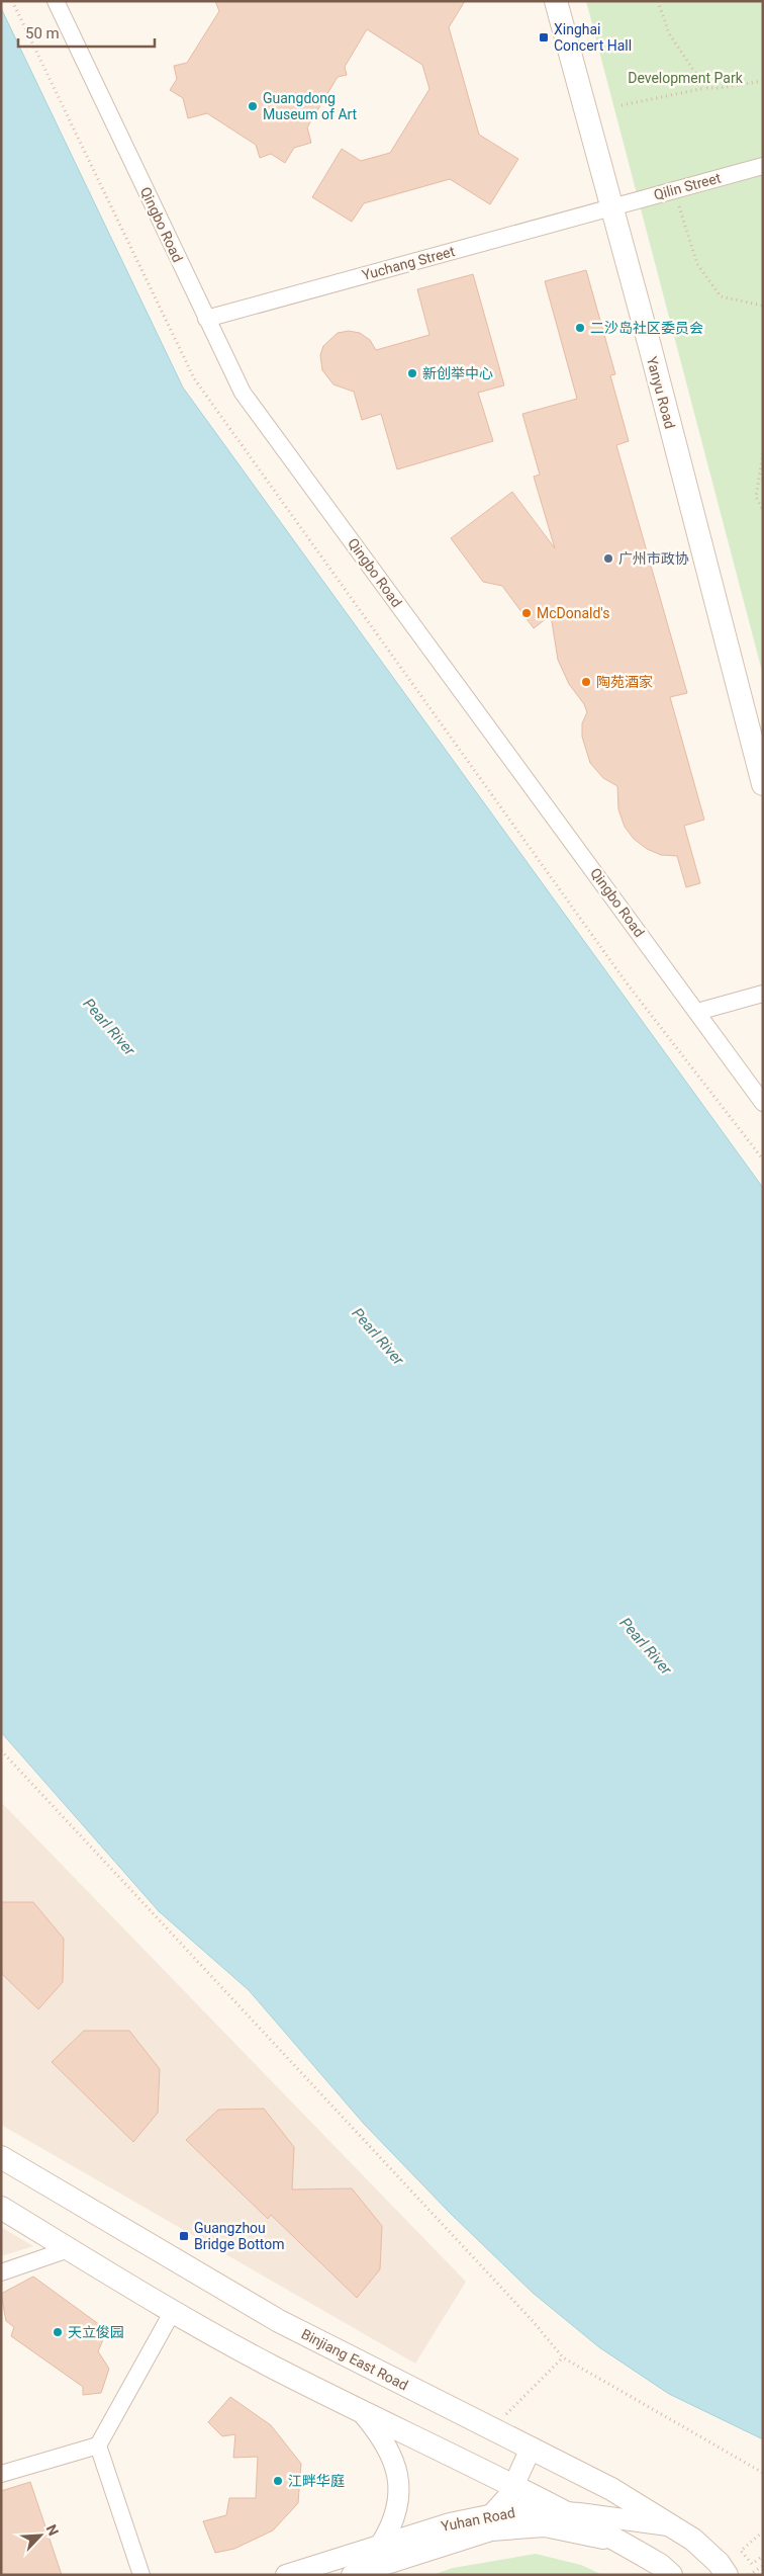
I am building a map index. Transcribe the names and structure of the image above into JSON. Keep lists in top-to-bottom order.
{
  "streets": {
    "main road": ["Yanyu Road", "Binjiang East Road"],
    "street": [
      "Qilin Street",
      "Qingbo Road",
      "Yuchang Street",
      "Yuhan Road"
    ]
  },
  "crossings": [
    ["Qilin Street", "Yuchang Street"],
    ["Qilin Street", "Yanyu Road"],
    ["Qingbo Road", "Yuchang Street"],
    ["Yuchang Street", "Yanyu Road"],
    ["Binjiang East Road", "Yuhan Road"]
  ],
  "water": ["Pearl River"],
  "parks": ["Development Park"],
  "places": {
    "transit": ["Xinghai Concert Hall", "Guangzhou Bridge Bottom"],
    "other": [
      "Guangdong Museum of Art",
      "二沙岛社区委员会",
      "新创举中心",
      "广州市政协",
      "McDonald's",
      "陶苑酒家",
      "天立俊园",
      "江畔华庭"
    ]
  },
  "scale_bar": "50 m",
  "north": "top right"
}
